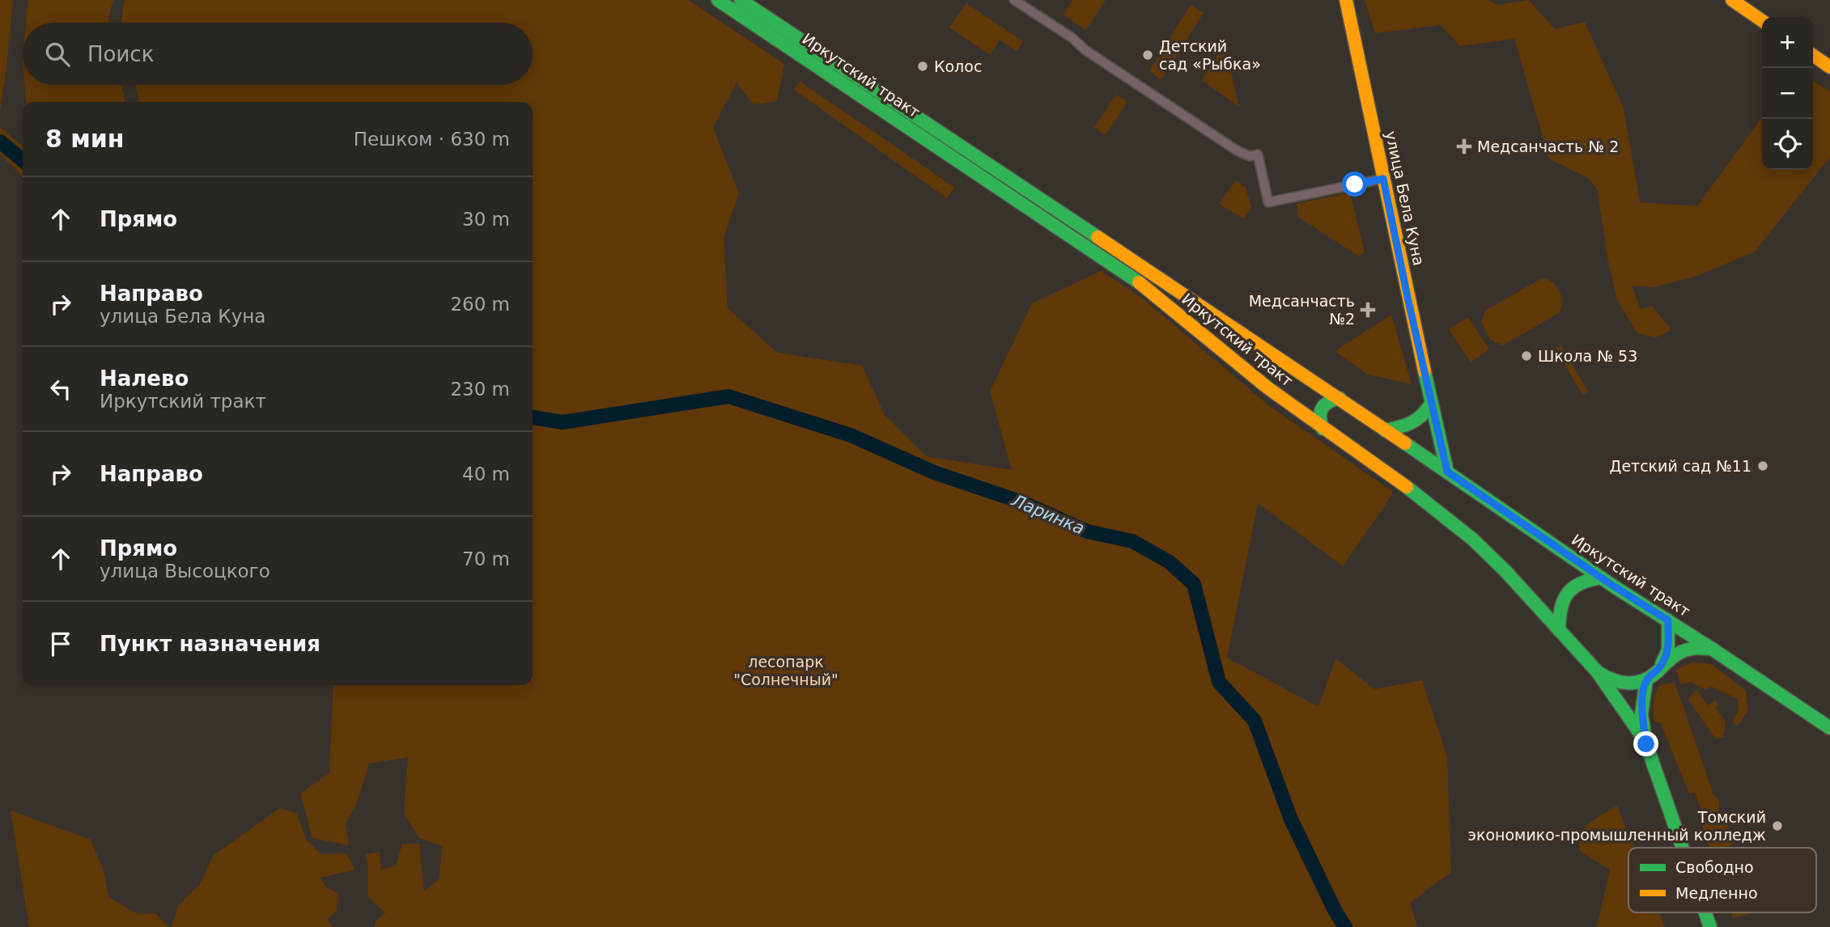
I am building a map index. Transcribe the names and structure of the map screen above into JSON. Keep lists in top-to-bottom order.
{
  "streets": {
    "main road": ["Иркутский тракт", "улица Бела Куна"]
  },
  "crossings": [
    ["Иркутский тракт", "улица Бела Куна"]
  ],
  "water": ["Ларинка"],
  "parks": ["лесопарк \"Солнечный\""],
  "places": {
    "other": [
      "Детский сад «Рыбка»",
      "Колос",
      "Школа № 53",
      "Детский сад №11",
      "Томский экономико-промышленный колледж"
    ],
    "health": ["Медсанчасть № 2", "Медсанчасть №2"]
  },
  "legend": ["Свободно", "Медленно"],
  "page": {
    "map_buttons": ["+", "−"],
    "search": "Поиск",
    "heading": ["8 мин", "Пешком · 630 m"],
    "list": [
      ["Прямо", "30 m"],
      ["Направо", "улица Бела Куна", "260 m"],
      ["Налево", "Иркутский тракт", "230 m"],
      ["Направо", "40 m"],
      ["Прямо", "улица Высоцкого", "70 m"],
      "Пункт назначения"
    ]
  }
}
